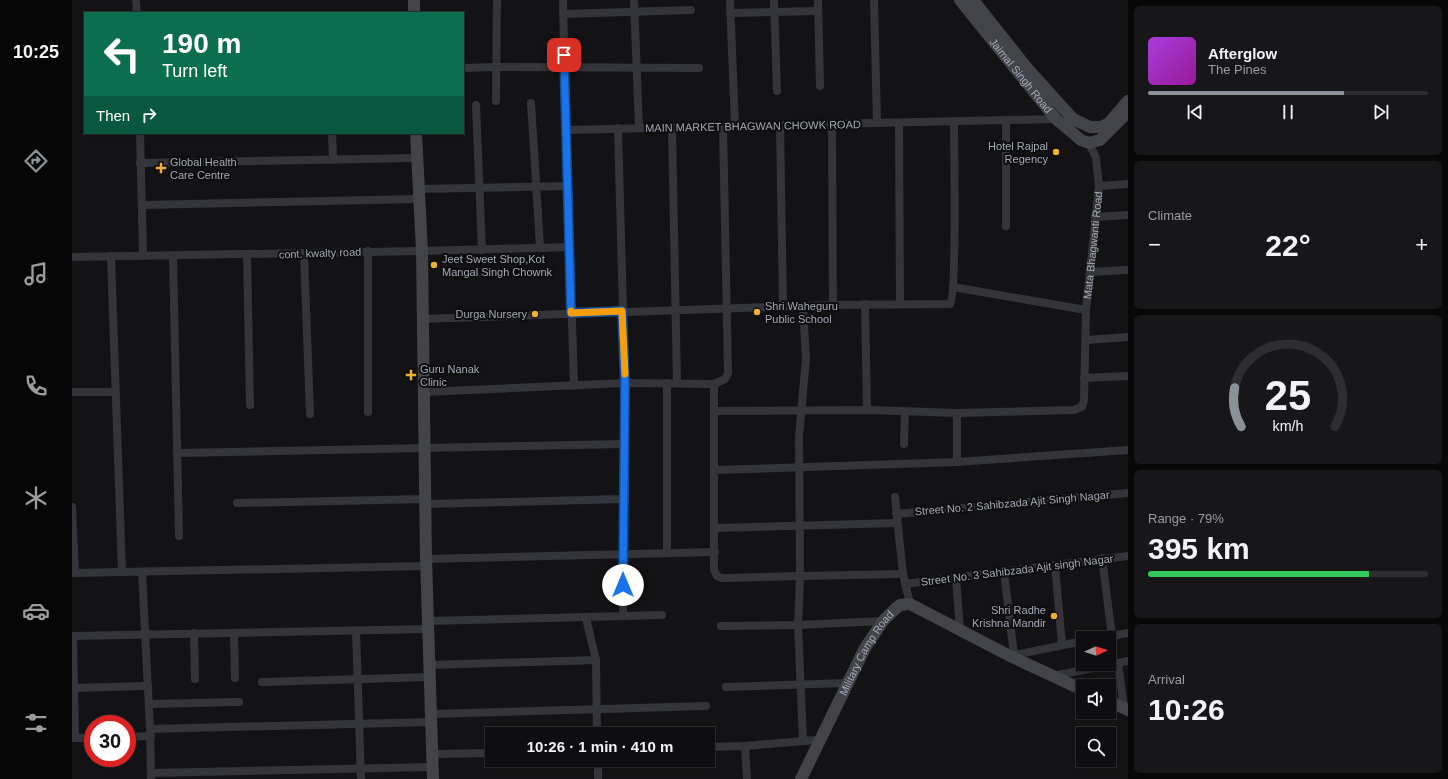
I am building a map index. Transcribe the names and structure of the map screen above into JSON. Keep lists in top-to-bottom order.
{
  "streets": {
    "street": [
      "Jaimal Singh Road",
      "MAIN MARKET BHAGWAN CHOWK ROAD",
      "Mata Bhagwanti Road",
      "cont. kwalty road",
      "Street No. 2 Sahibzada Ajit Singh Nagar",
      "Street No. 3 Sahibzada Ajit singh Nagar",
      "Military Camp Road"
    ]
  },
  "crossings": [
    ["Jaimal Singh Road", "MAIN MARKET BHAGWAN CHOWK ROAD"],
    ["Jaimal Singh Road", "Mata Bhagwanti Road"]
  ],
  "places": {
    "other": [
      "Hotel Rajpal Regency",
      "Jeet Sweet Shop,Kot Mangal Singh Chownk",
      "Shri Waheguru Public School",
      "Durga Nursery",
      "Shri Radhe Krishna Mandir"
    ],
    "health": ["Global Health Care Centre", "Guru Nanak Clinic"]
  },
  "north": "right",
  "page": {
    "tabs": "10:25",
    "turn": ["190 m", "Turn left"],
    "song": ["Afterglow", "The Pines"],
    "then": "Then",
    "tile": [
      "Climate",
      ["Range · 79%", "395 km"],
      ["Arrival", "10:26"]
    ],
    "heat": ["−", "22°", "+"],
    "limit": "30",
    "trip": "10:26 · 1 min · 410 m",
    "gauge": ["25", "km/h"]
  }
}
